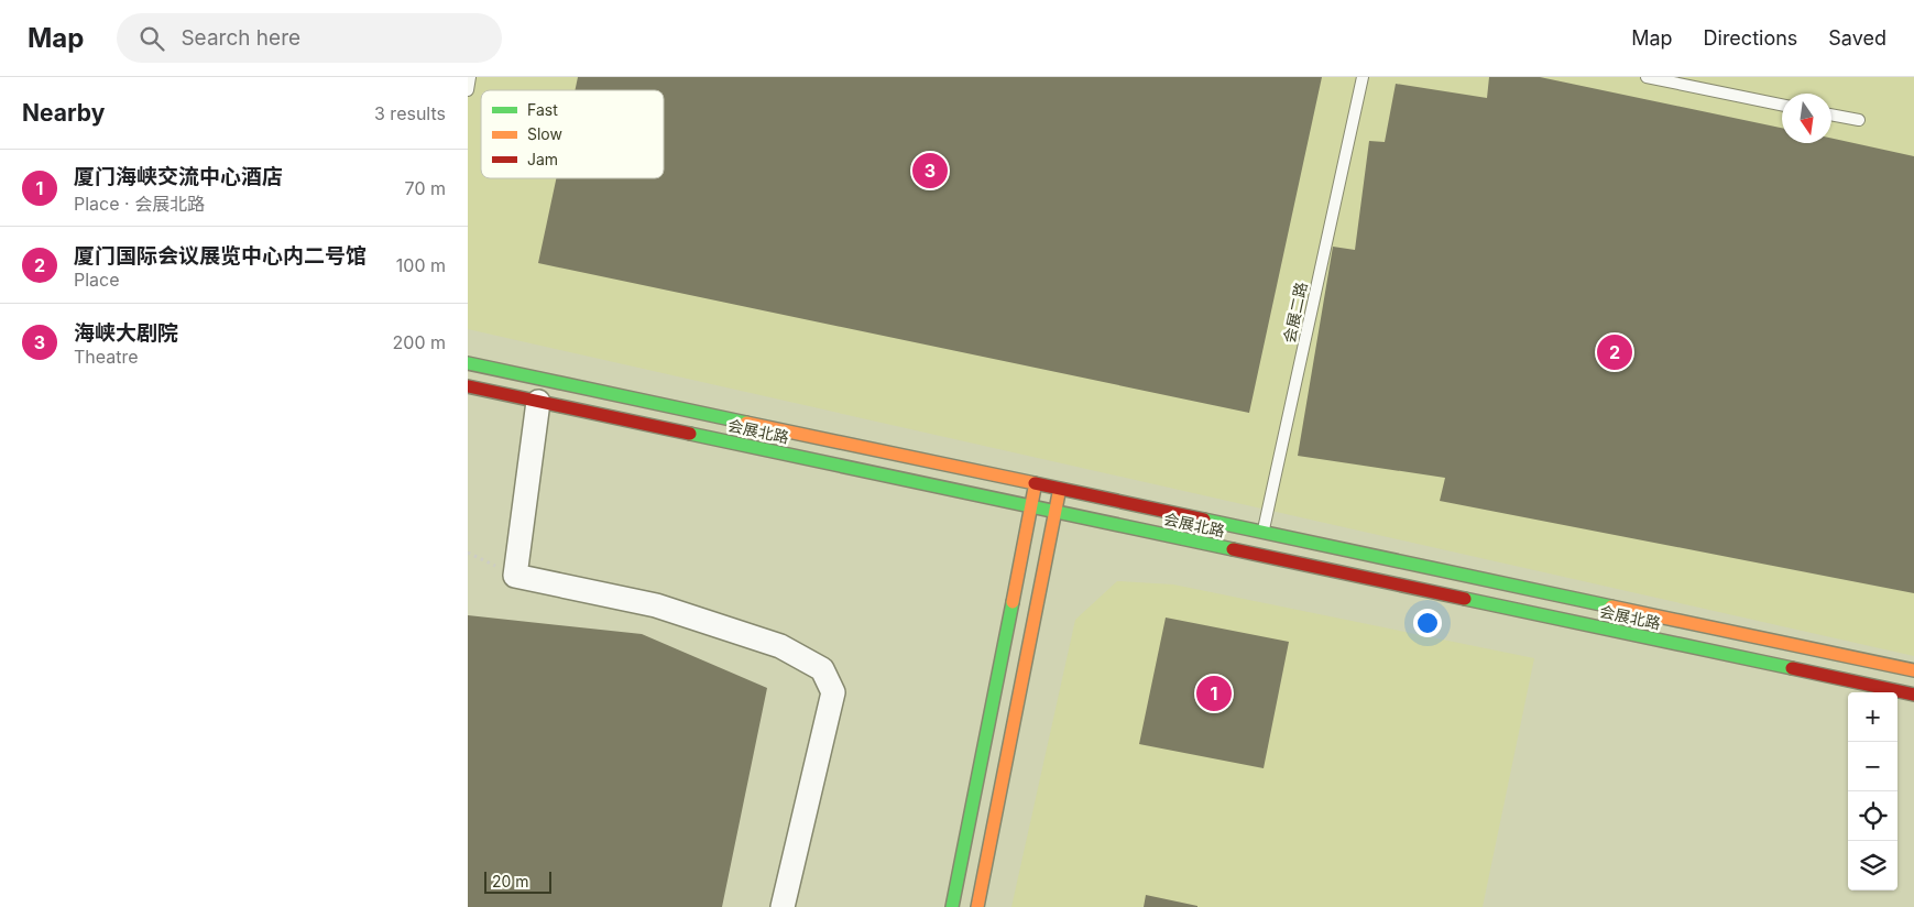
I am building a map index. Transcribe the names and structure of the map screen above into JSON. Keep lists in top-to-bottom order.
{
  "streets": {
    "main road": ["会展北路"],
    "lane": ["会展二路"]
  },
  "crossings": [
    ["会展二路", "会展北路"]
  ],
  "legend": ["Fast", "Slow", "Jam"],
  "scale_bar": "20 m",
  "north": "bottom",
  "page": {
    "header": "Map",
    "search": "Search here",
    "nav": ["Map", "Directions", "Saved"],
    "heading": ["Nearby", "3 results"],
    "list": [
      {
        "mark": "1",
        "name": "厦门海峡交流中心酒店",
        "note": "Place · 会展北路",
        "value": "70 m"
      },
      {
        "mark": "2",
        "name": "厦门国际会议展览中心内二号馆",
        "note": "Place",
        "value": "100 m"
      },
      {
        "mark": "3",
        "name": "海峡大剧院",
        "note": "Theatre",
        "value": "200 m"
      }
    ],
    "pins": ["3", "2", "1"],
    "map_buttons": ["+", "−"],
    "scale": "20 m"
  }
}
